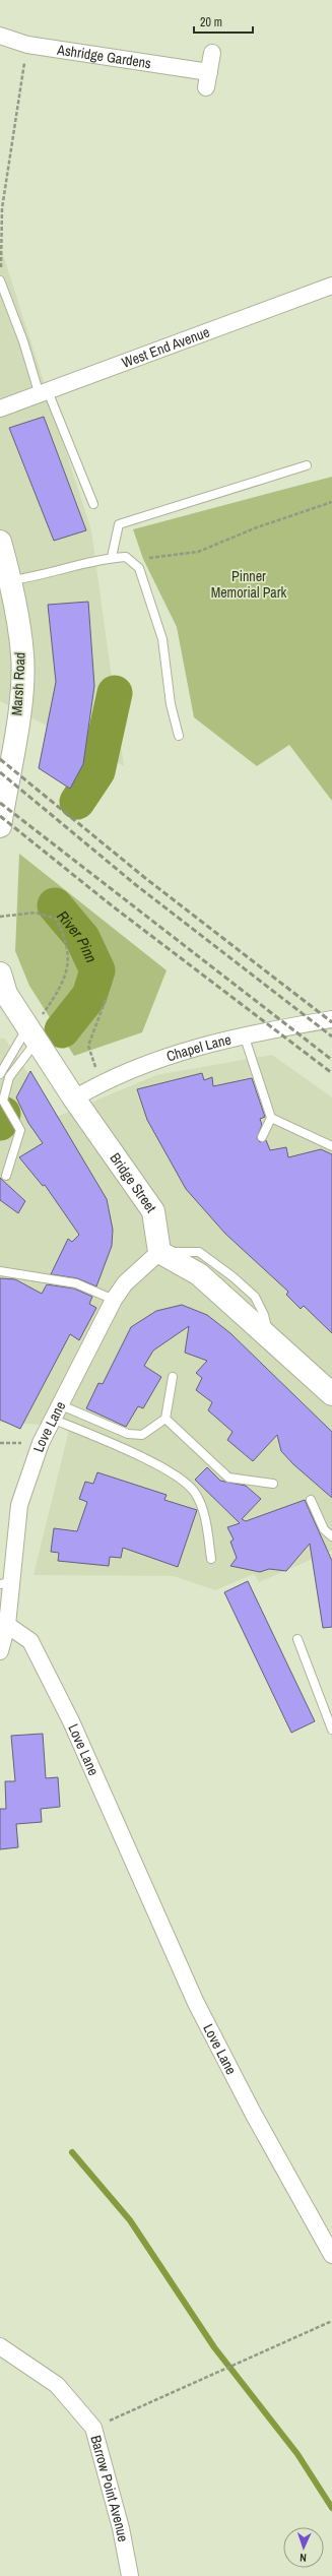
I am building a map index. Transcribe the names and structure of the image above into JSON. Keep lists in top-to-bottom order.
{
  "streets": {
    "street": [
      "Ashridge Gardens",
      "West End Avenue",
      "Marsh Road",
      "Chapel Lane",
      "Bridge Street",
      "Love Lane",
      "Barrow Point Avenue"
    ]
  },
  "crossings": [
    ["Chapel Lane", "Bridge Street"],
    ["Bridge Street", "Love Lane"]
  ],
  "water": ["River Pinn"],
  "parks": ["Pinner Memorial Park"],
  "scale_bar": "20 m",
  "north": "bottom"
}
